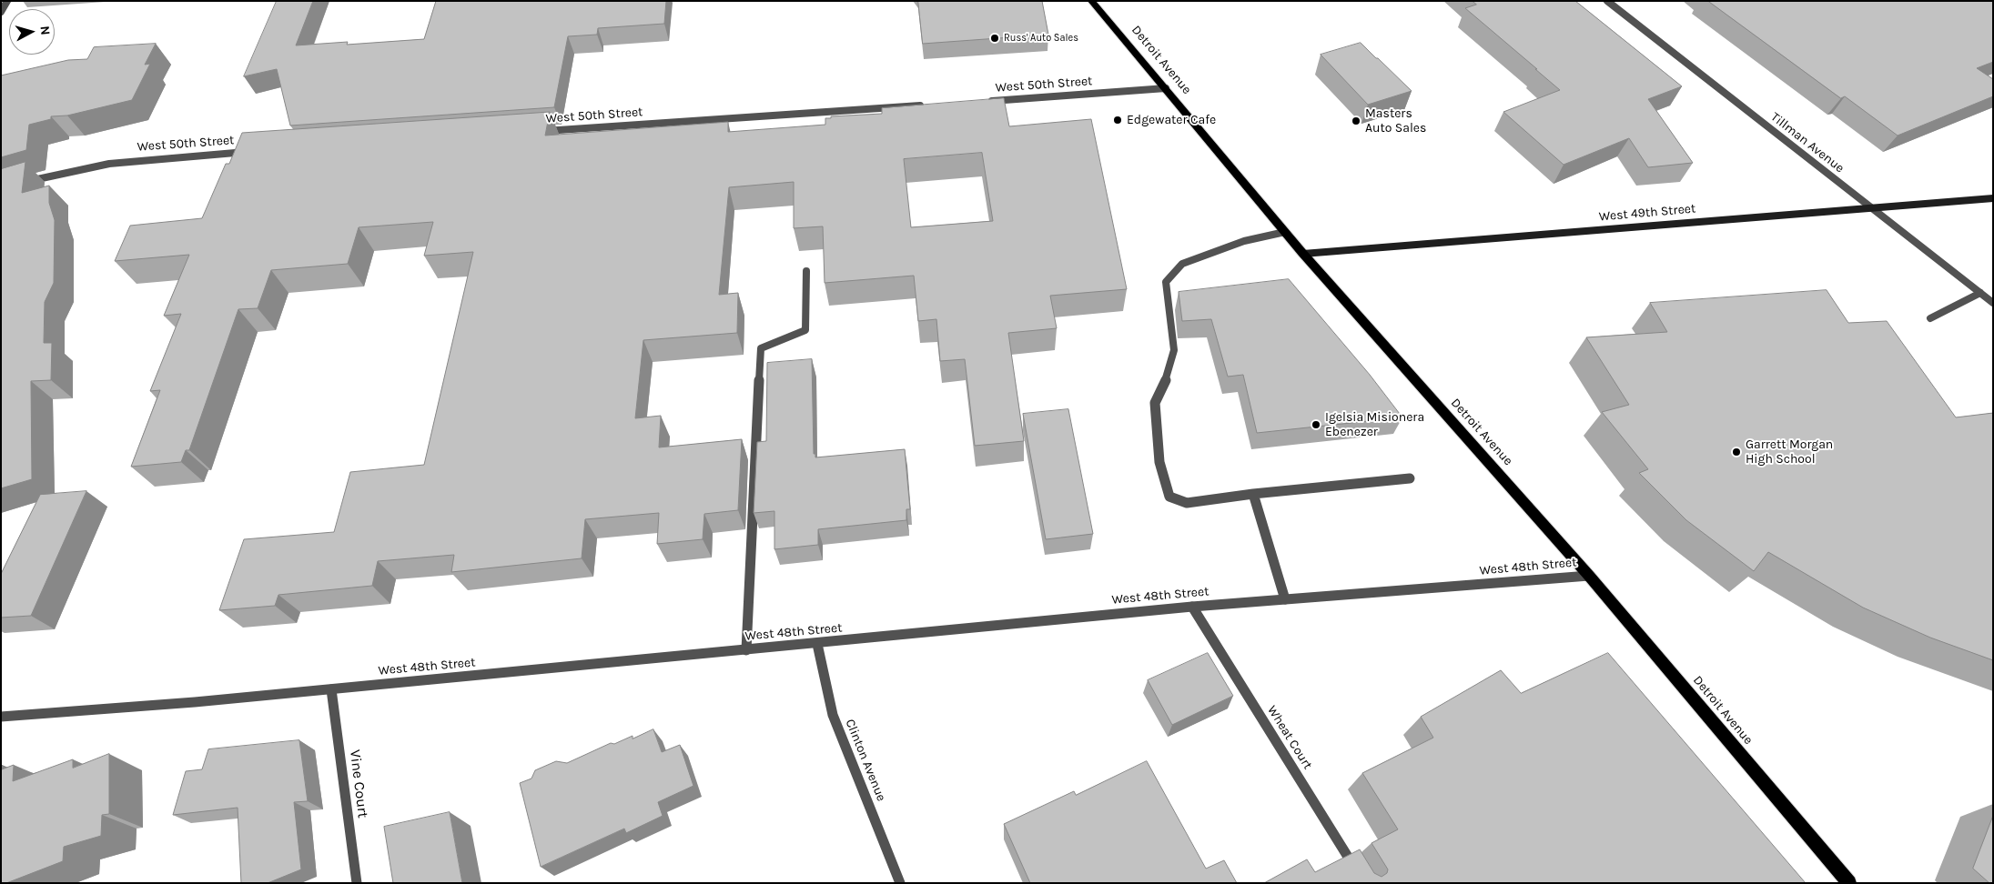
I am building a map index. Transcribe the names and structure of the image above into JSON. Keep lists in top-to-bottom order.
{
  "streets": {
    "main road": ["Detroit Avenue"],
    "street": [
      "West 50th Street",
      "Tillman Avenue",
      "West 49th Street",
      "West 48th Street",
      "Wheat Court",
      "Clinton Avenue",
      "Vine Court"
    ]
  },
  "crossings": [
    ["Detroit Avenue", "West 50th Street"],
    ["Detroit Avenue", "West 49th Street"],
    ["Detroit Avenue", "West 48th Street"],
    ["Tillman Avenue", "West 49th Street"],
    ["West 48th Street", "Wheat Court"],
    ["West 48th Street", "Clinton Avenue"],
    ["West 48th Street", "Vine Court"]
  ],
  "places": [
    "Russ' Auto Sales",
    "Edgewater Cafe",
    "Masters Auto Sales",
    "Igelsia Misionera Ebenezer",
    "Garrett Morgan High School"
  ],
  "north": "right"
}
